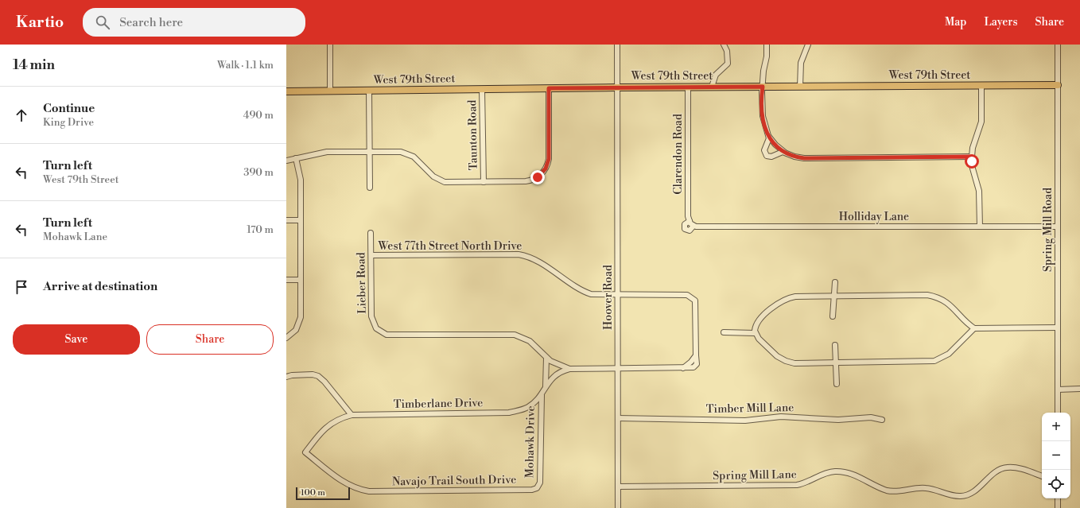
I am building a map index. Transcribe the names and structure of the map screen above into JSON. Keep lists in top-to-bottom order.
{
  "streets": {
    "main road": ["West 79th Street"],
    "street": [
      "Taunton Road",
      "Clarendon Road",
      "Holliday Lane",
      "Spring Mill Road",
      "West 77th Street North Drive",
      "Lieber Road",
      "Hoover Road",
      "Timberlane Drive",
      "Timber Mill Lane",
      "Mohawk Drive",
      "Spring Mill Lane",
      "Navajo Trail South Drive"
    ]
  },
  "crossings": [
    ["West 79th Street", "Taunton Road"],
    ["West 79th Street", "Clarendon Road"],
    ["West 79th Street", "Spring Mill Road"],
    ["West 79th Street", "Hoover Road"],
    ["Clarendon Road", "Holliday Lane"],
    ["Holliday Lane", "Spring Mill Road"],
    ["West 77th Street North Drive", "Lieber Road"],
    ["West 77th Street North Drive", "Hoover Road"],
    ["Hoover Road", "Timber Mill Lane"],
    ["Hoover Road", "Spring Mill Lane"],
    ["Timberlane Drive", "Mohawk Drive"],
    ["Timberlane Drive", "Navajo Trail South Drive"],
    ["Mohawk Drive", "Navajo Trail South Drive"]
  ],
  "scale_bar": "100 m",
  "page": {
    "header": "Kartio",
    "search": "Search here",
    "nav": ["Map", "Layers", "Share"],
    "heading": ["14 min", "Walk · 1.1 km"],
    "list": [
      ["Continue", "King Drive", "490 m"],
      ["Turn left", "West 79th Street", "390 m"],
      ["Turn left", "Mohawk Lane", "170 m"],
      "Arrive at destination"
    ],
    "buttons": ["Save", "Share"],
    "map_buttons": ["+", "−"],
    "scale": "100 m"
  }
}
